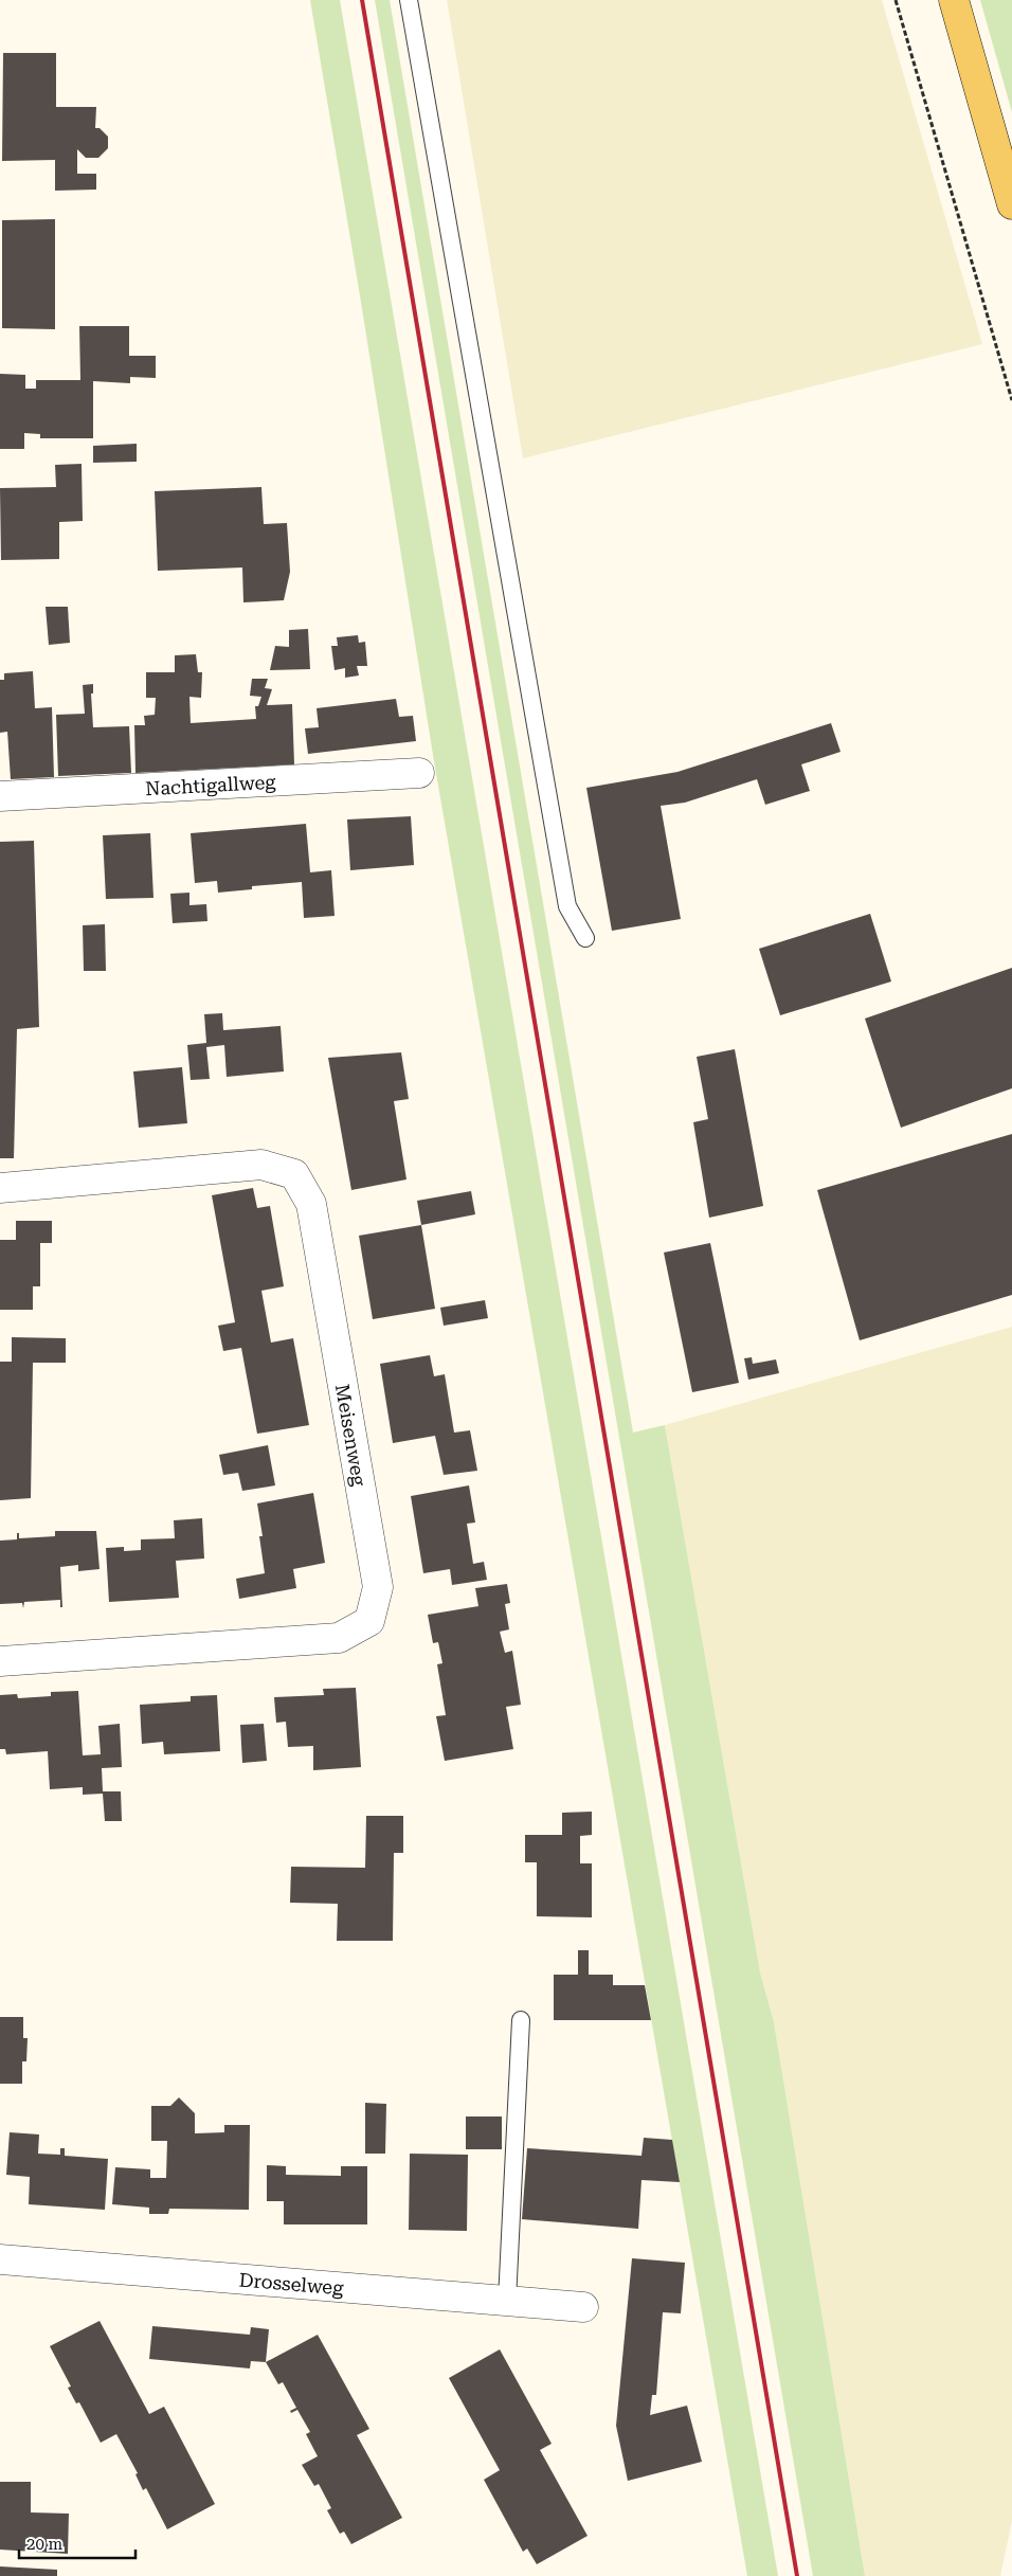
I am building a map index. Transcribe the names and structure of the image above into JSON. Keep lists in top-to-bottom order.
{
  "streets": {
    "street": ["Nachtigallweg", "Meisenweg", "Drosselweg"]
  },
  "scale_bar": "20 m"
}
